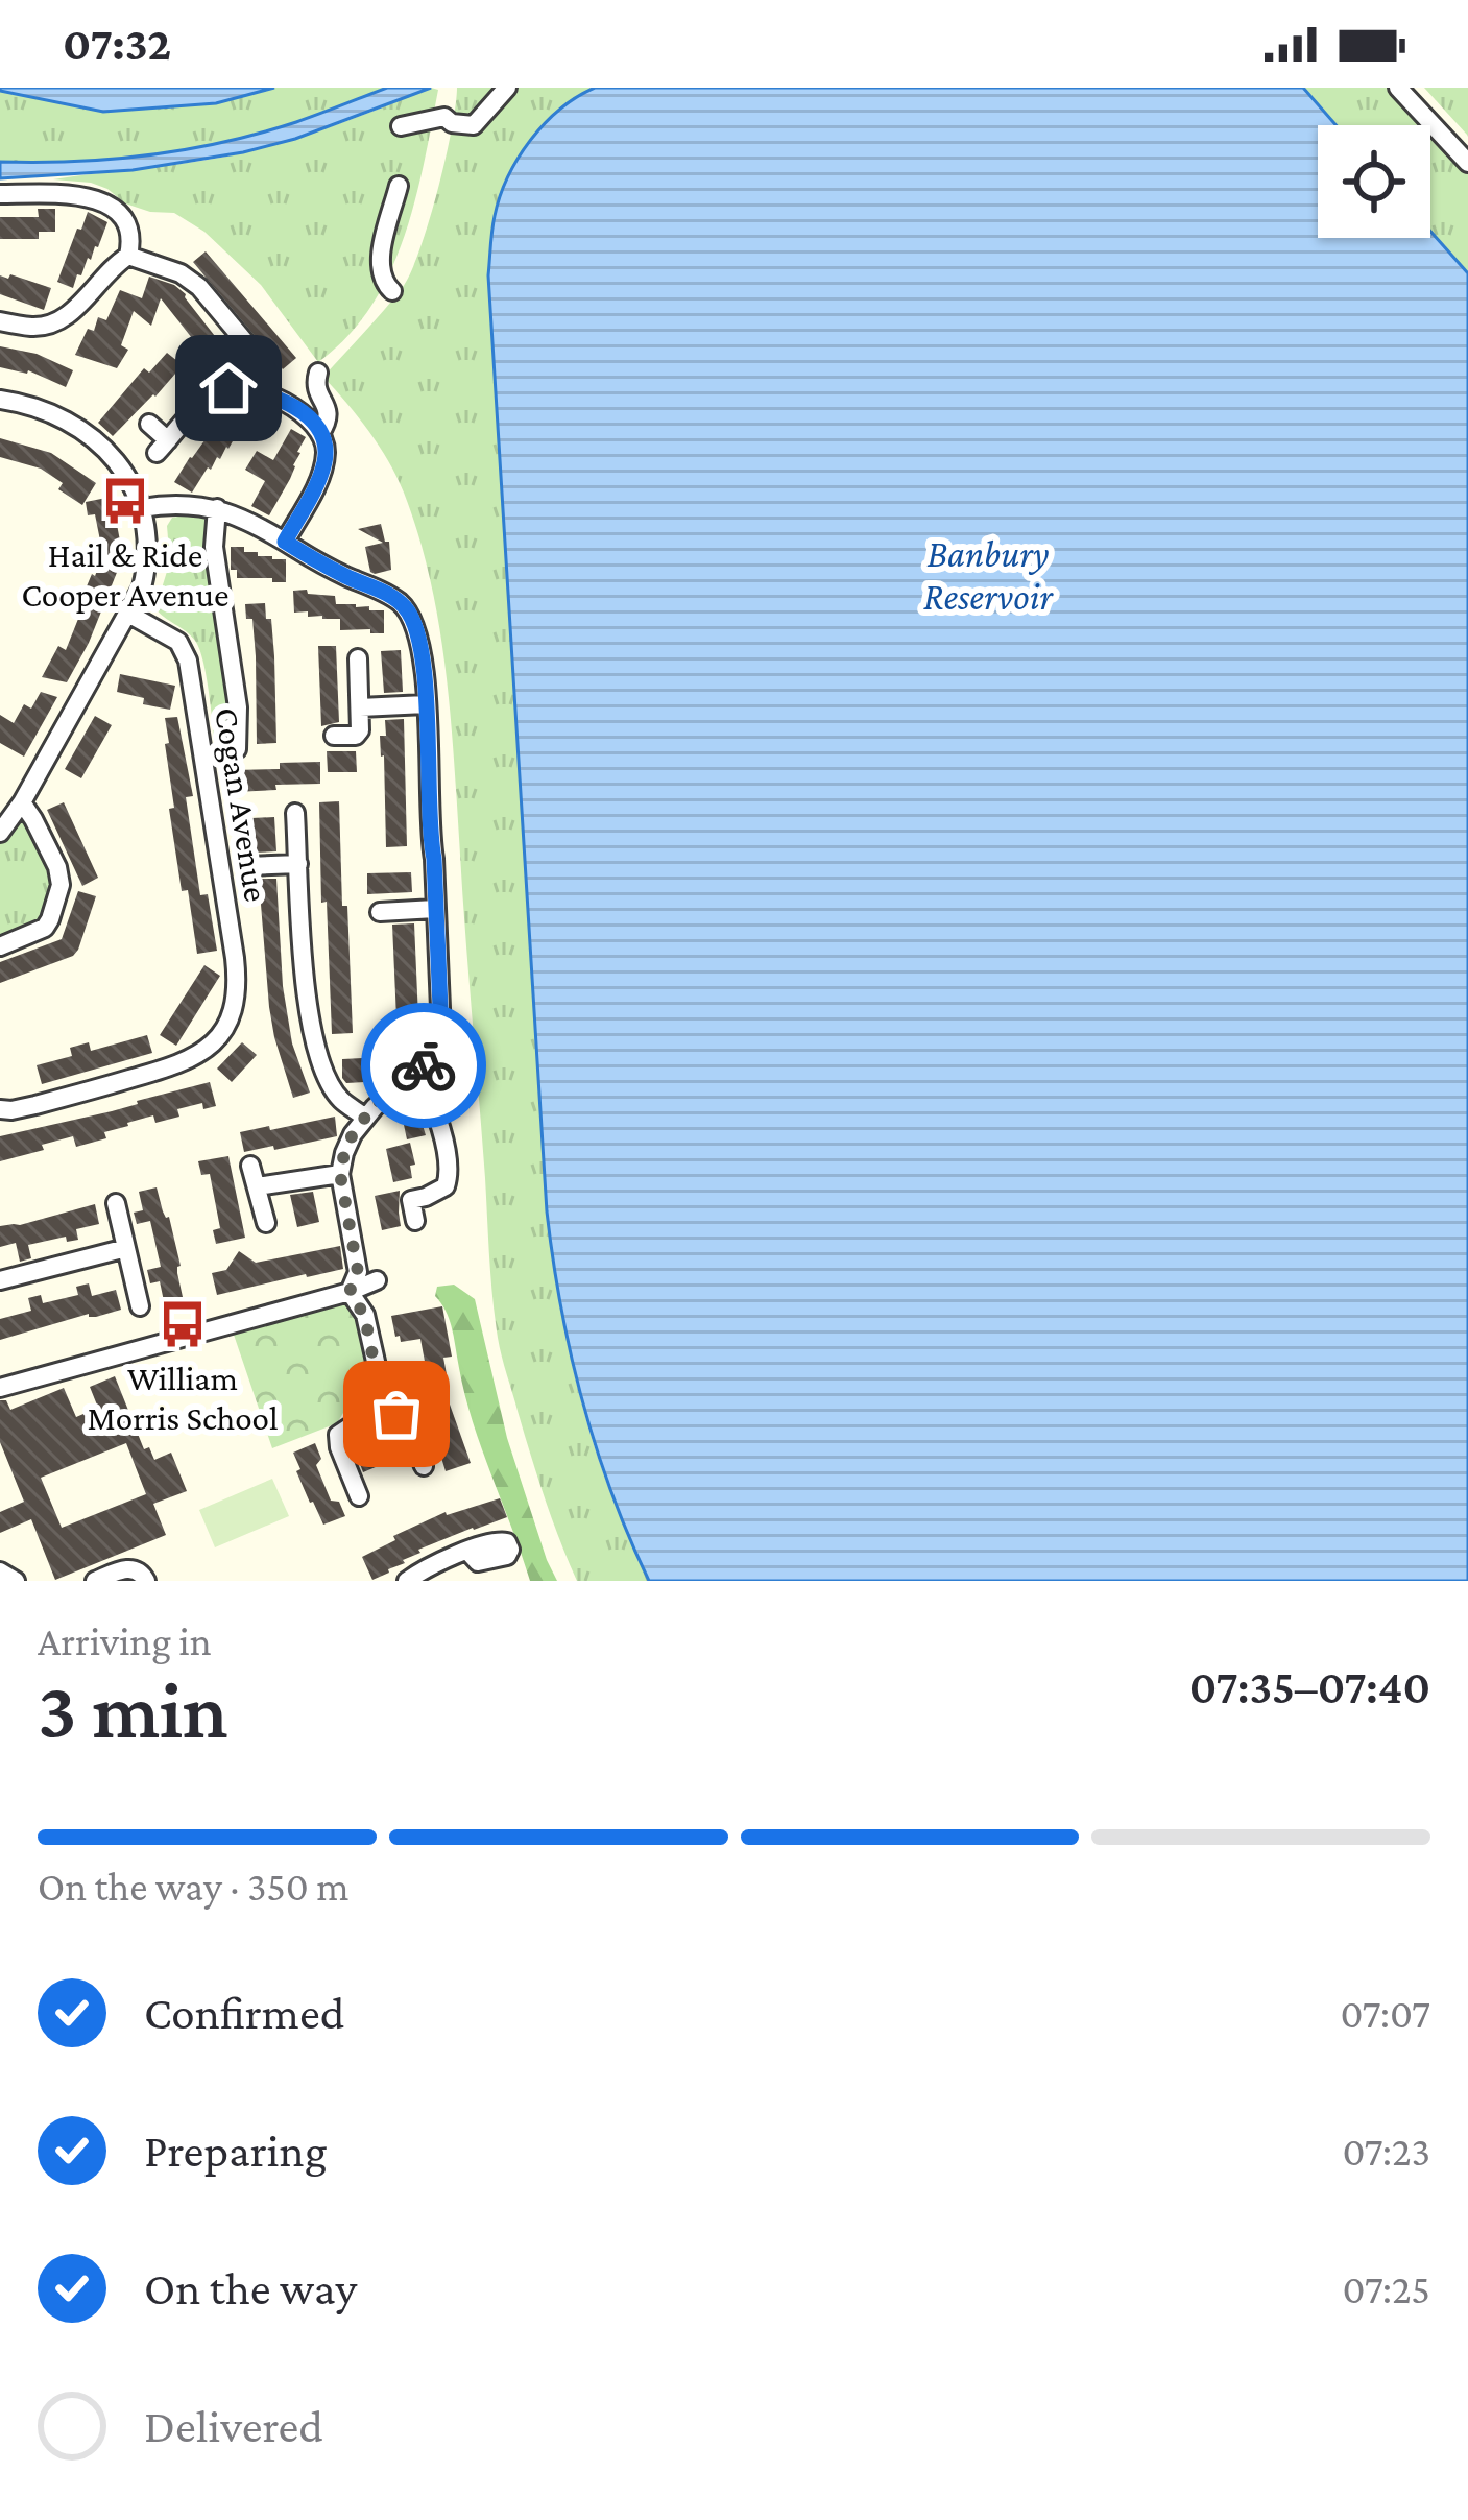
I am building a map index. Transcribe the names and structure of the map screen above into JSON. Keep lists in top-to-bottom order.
{
  "streets": {
    "street": ["Cogan Avenue"]
  },
  "water": ["Banbury Reservoir"],
  "places": {
    "bus stop": ["Hail & Ride Cooper Avenue", "William Morris School"]
  },
  "page": {
    "status": "07:32",
    "heading": ["3 min", "Arriving in", "07:35–07:40"],
    "bar": "On the way · 350 m",
    "list": [
      ["Confirmed", "07:07"],
      ["Preparing", "07:23"],
      ["On the way", "07:25"],
      "Delivered"
    ]
  }
}
